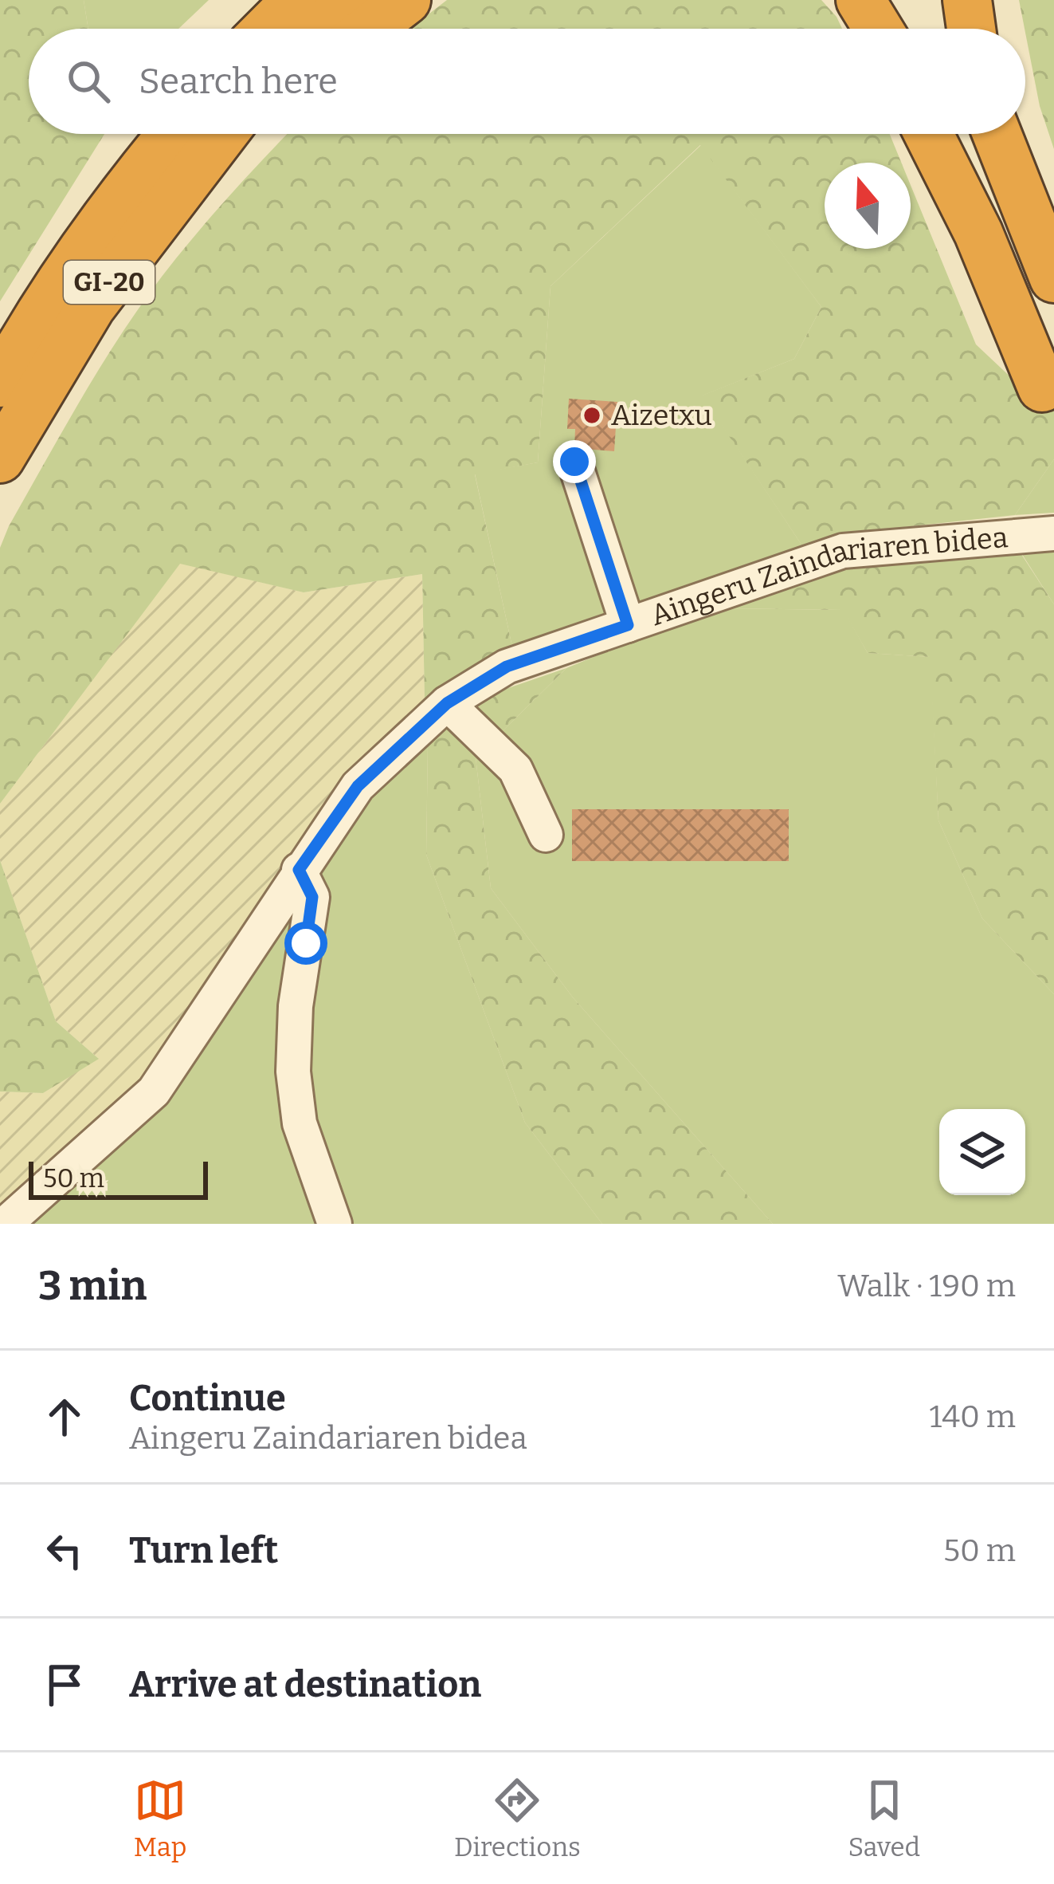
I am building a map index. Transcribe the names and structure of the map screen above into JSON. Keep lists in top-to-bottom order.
{
  "streets": {
    "highway": ["GI-20"],
    "street": ["Aingeru Zaindariaren bidea"]
  },
  "places": ["Aizetxu"],
  "scale_bar": "50 m",
  "north": "top",
  "page": {
    "search": "Search here",
    "scale": "50 m",
    "heading": ["3 min", "Walk · 190 m"],
    "list": [
      ["Continue", "Aingeru Zaindariaren bidea", "140 m"],
      ["Turn left", "50 m"],
      "Arrive at destination"
    ],
    "nav": ["Map", "Directions", "Saved"]
  }
}
